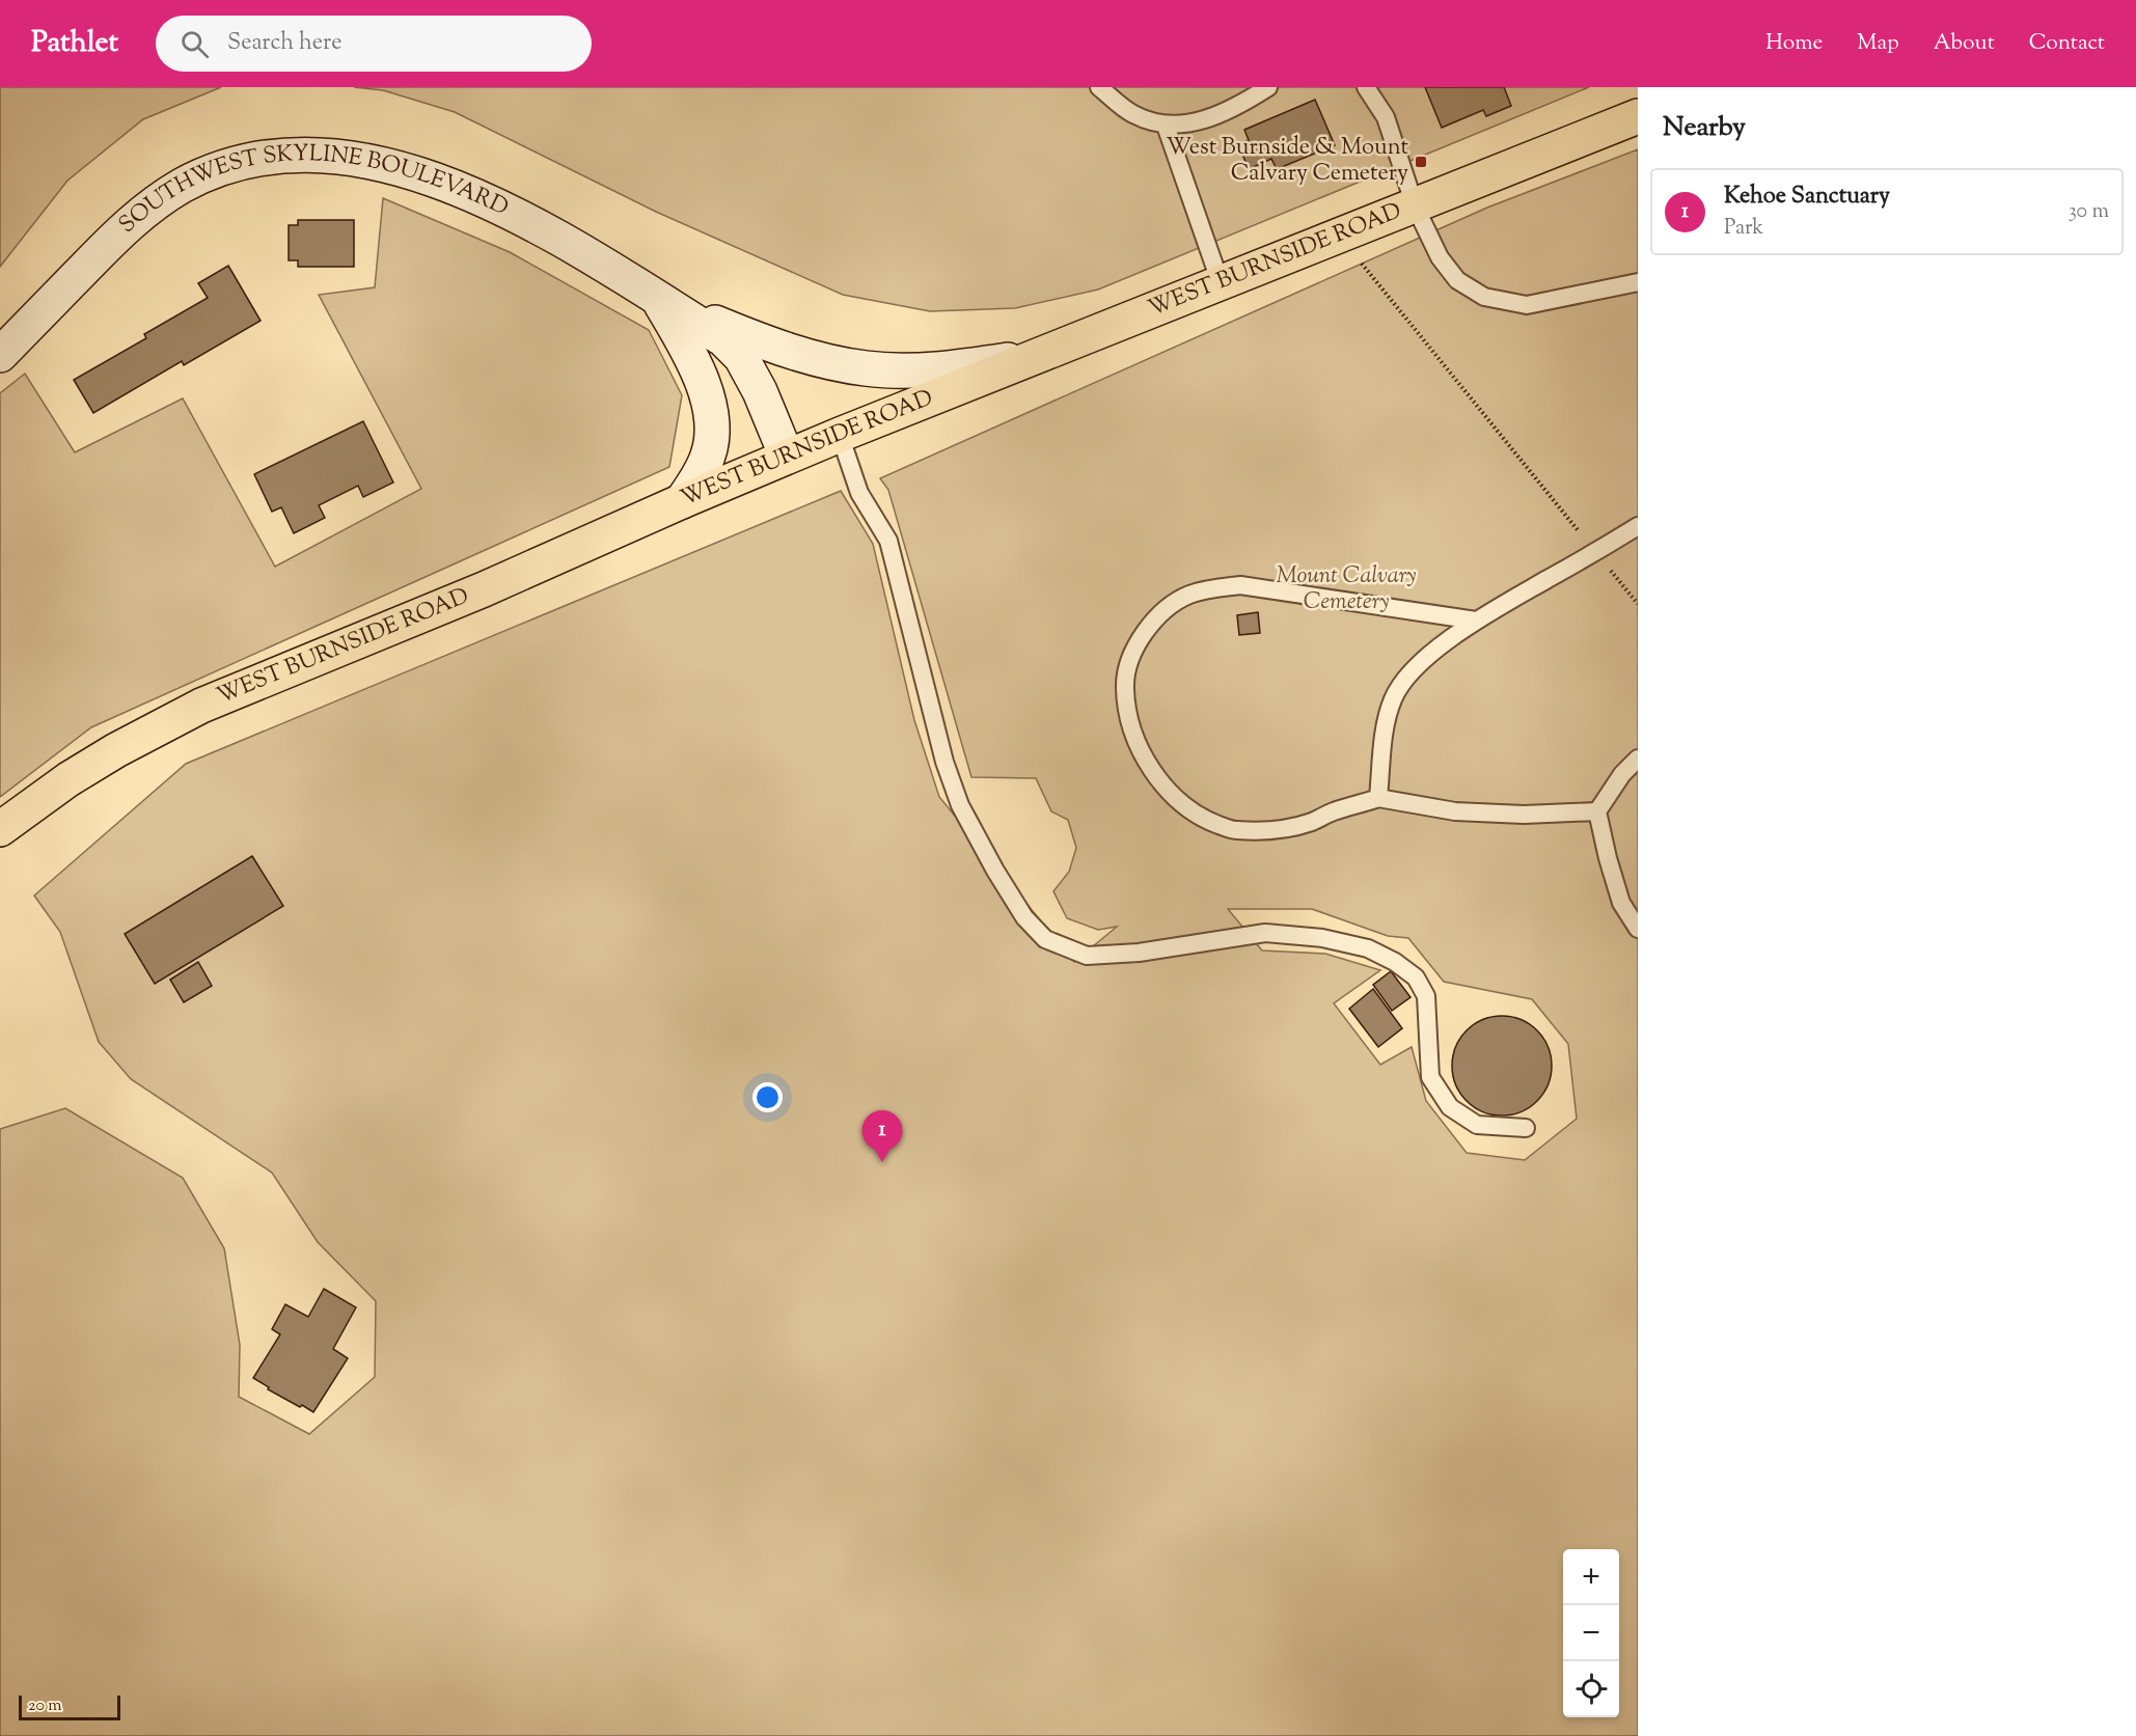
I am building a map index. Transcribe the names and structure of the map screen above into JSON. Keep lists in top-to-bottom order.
{
  "streets": {
    "main road": ["SOUTHWEST SKYLINE BOULEVARD", "WEST BURNSIDE ROAD"]
  },
  "crossings": [
    ["SOUTHWEST SKYLINE BOULEVARD", "WEST BURNSIDE ROAD"]
  ],
  "parks": ["Mount Calvary Cemetery"],
  "places": {
    "transit": ["West Burnside & Mount Calvary Cemetery"]
  },
  "scale_bar": "20 m",
  "page": {
    "header": "Pathlet",
    "search": "Search here",
    "nav": [
      "Home",
      "Map",
      "About",
      "Contact"
    ],
    "heading": "Nearby",
    "list": [
      {
        "mark": "1",
        "name": "Kehoe Sanctuary",
        "note": "Park",
        "value": "30 m"
      }
    ],
    "pins": "1",
    "map_buttons": ["+", "−"],
    "scale": "20 m"
  }
}
